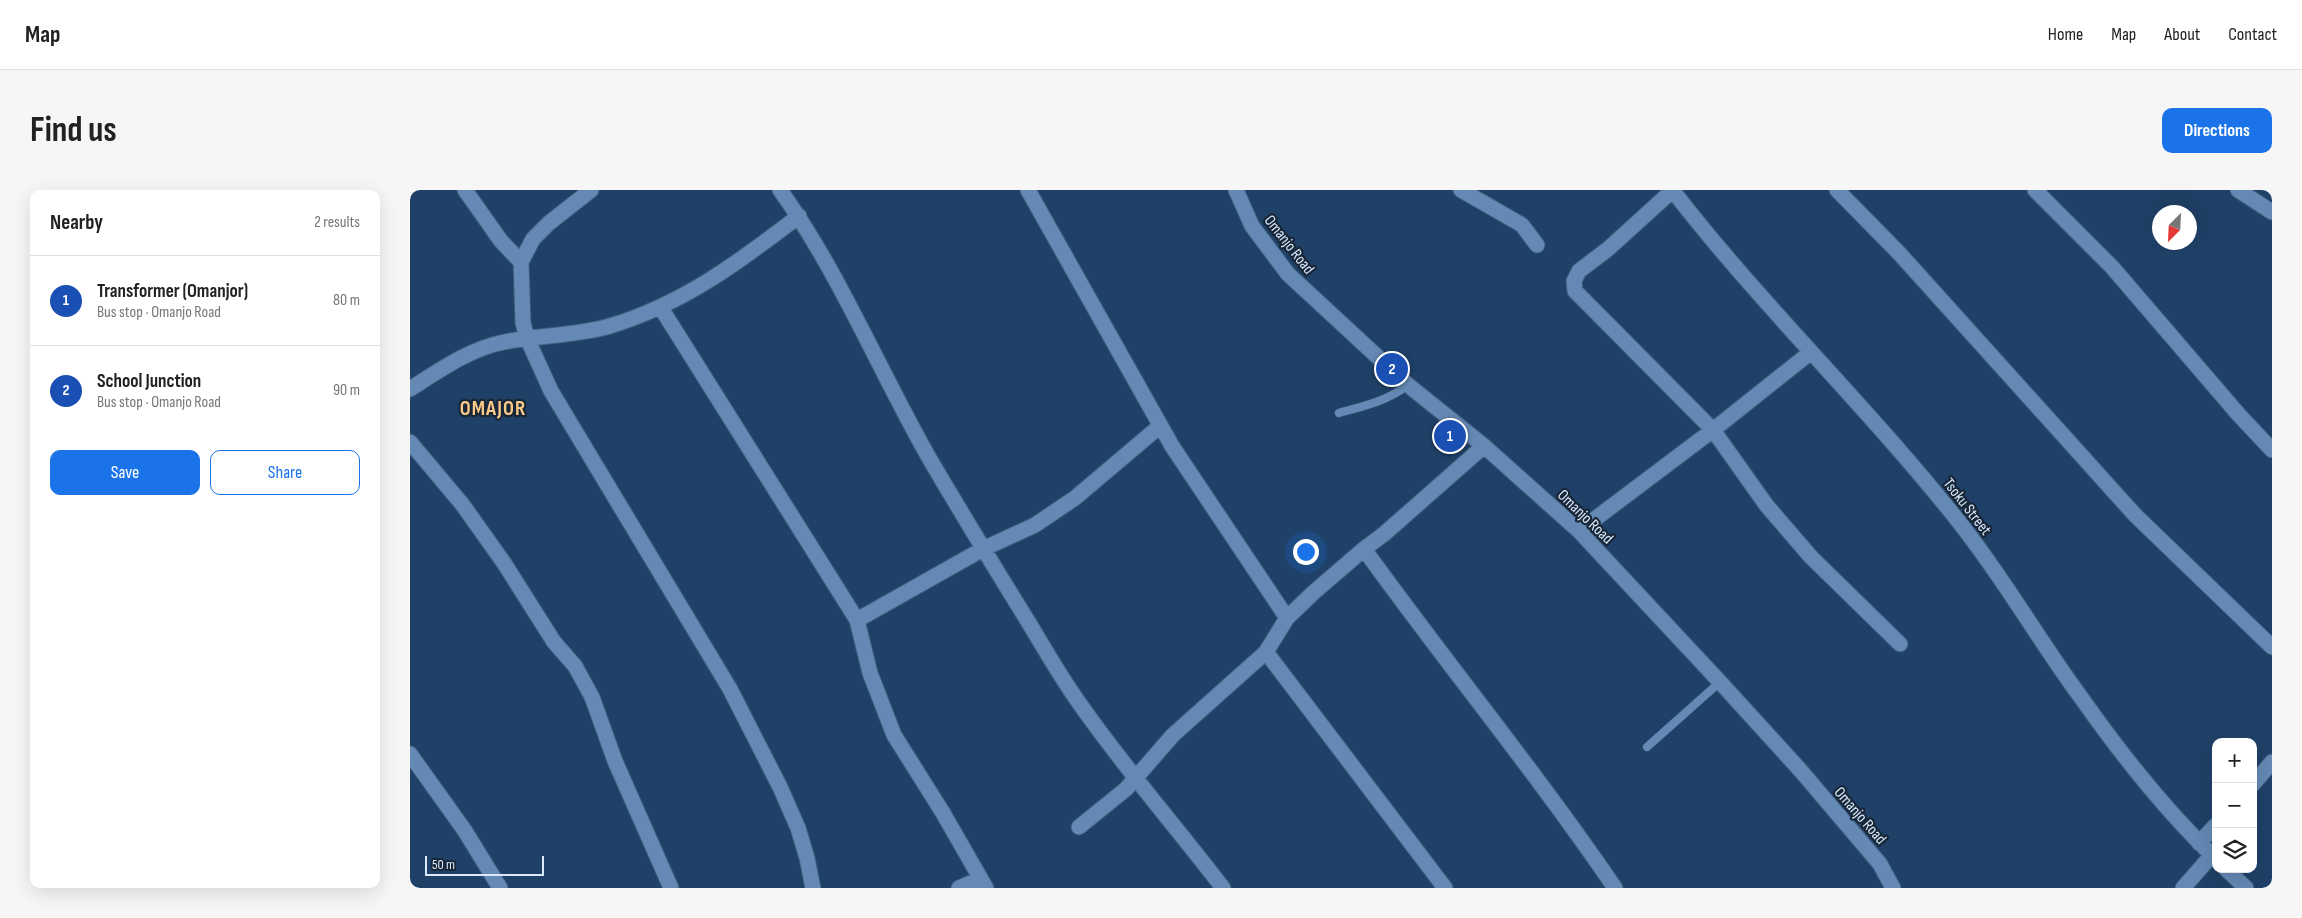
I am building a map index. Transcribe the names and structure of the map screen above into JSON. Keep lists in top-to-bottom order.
{
  "streets": {
    "street": ["Omanjo Road", "Tsoku Street"]
  },
  "districts": ["OMAJOR"],
  "scale_bar": "50 m",
  "north": "bottom left",
  "page": {
    "header": "Map",
    "nav": [
      "Home",
      "Map",
      "About",
      "Contact"
    ],
    "buttons": [
      "Directions",
      ["Save", "Share"]
    ],
    "title": "Find us",
    "heading": ["Nearby", "2 results"],
    "list": [
      {
        "mark": "1",
        "name": "Transformer (Omanjor)",
        "note": "Bus stop · Omanjo Road",
        "value": "80 m"
      },
      {
        "mark": "2",
        "name": "School Junction",
        "note": "Bus stop · Omanjo Road",
        "value": "90 m"
      }
    ],
    "pins": ["2", "1"],
    "map_buttons": ["+", "−"],
    "scale": "50 m"
  }
}
